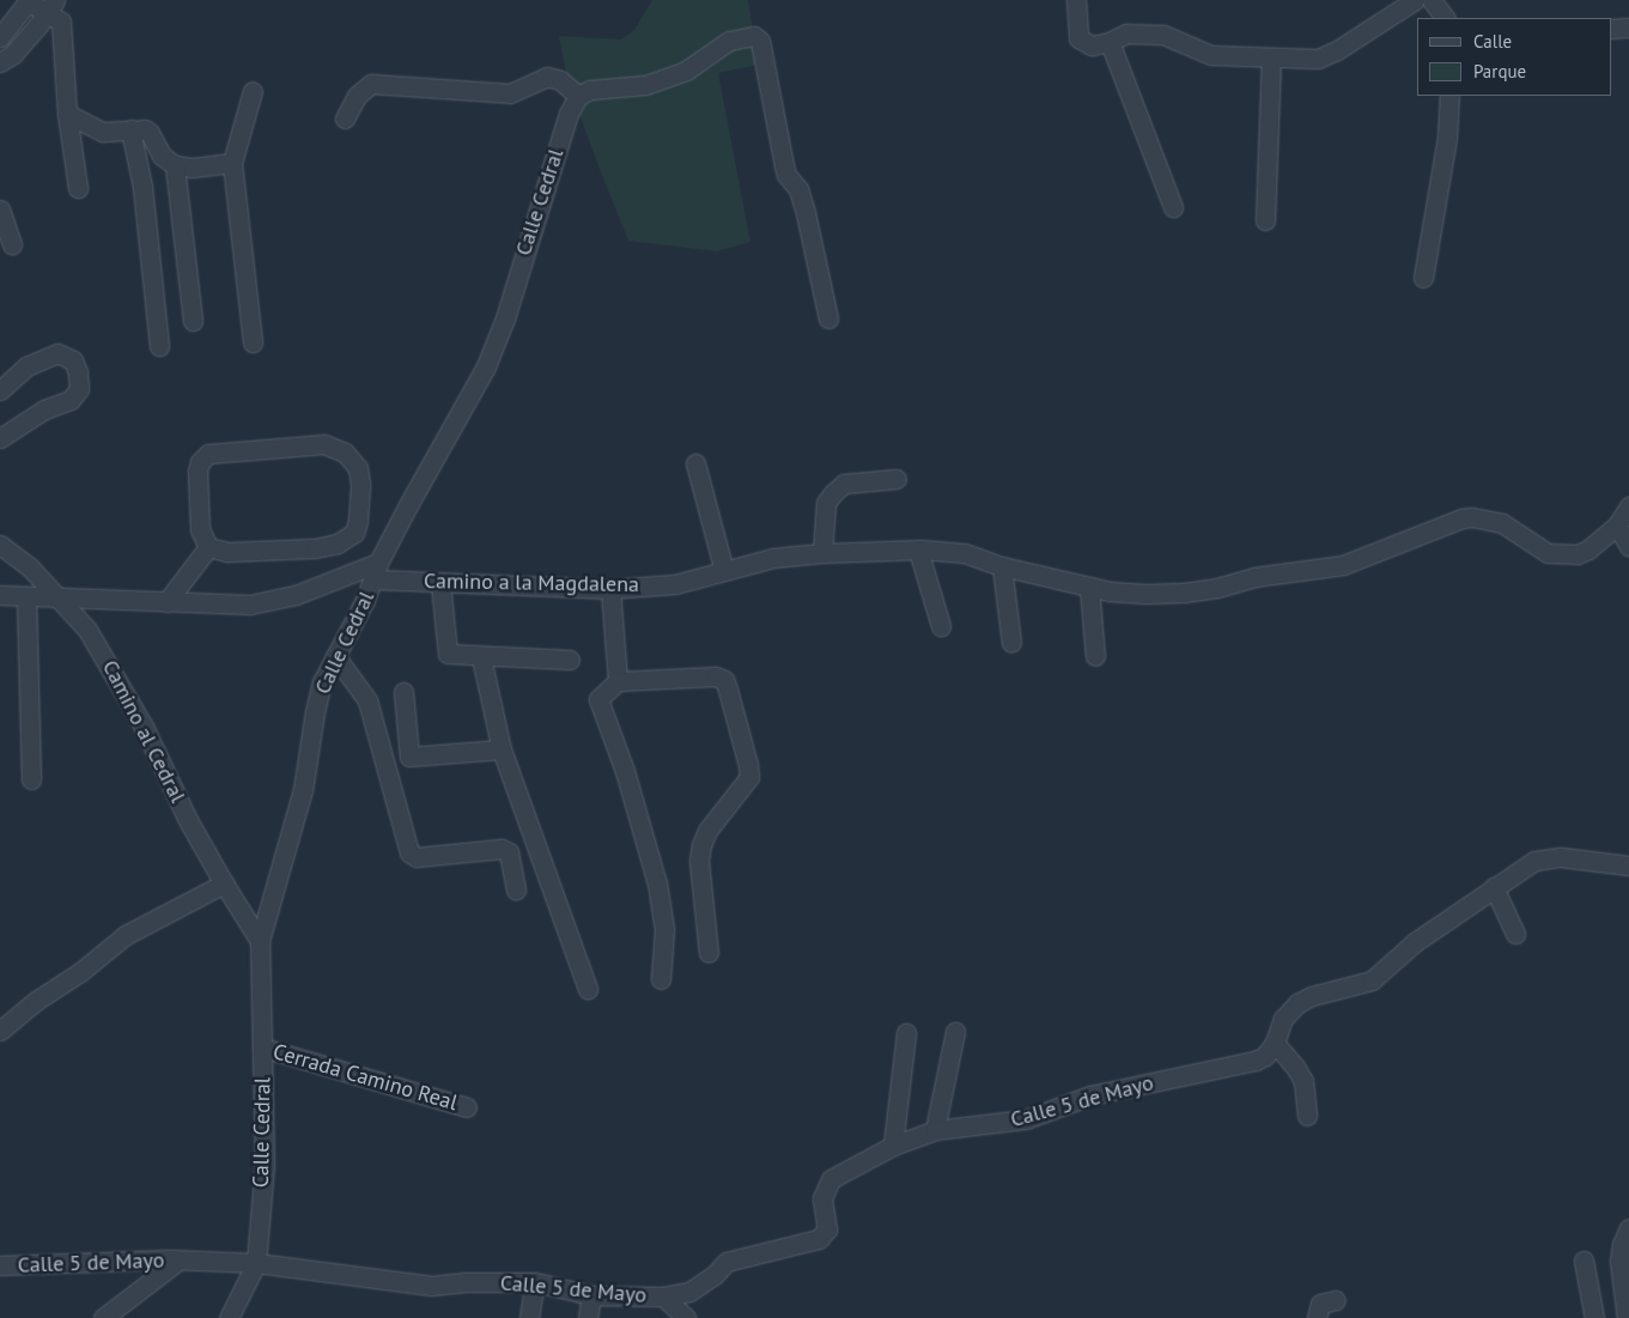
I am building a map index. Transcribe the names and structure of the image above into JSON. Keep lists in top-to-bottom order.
{
  "streets": {
    "street": [
      "Calle Cedral",
      "Camino a la Magdalena",
      "Camino al Cedral",
      "Cerrada Camino Real",
      "Calle 5 de Mayo"
    ]
  },
  "crossings": [
    ["Calle Cedral", "Camino a la Magdalena"],
    ["Calle Cedral", "Camino al Cedral"],
    ["Calle Cedral", "Cerrada Camino Real"],
    ["Calle Cedral", "Calle 5 de Mayo"],
    ["Camino a la Magdalena", "Camino al Cedral"]
  ],
  "legend": ["Calle", "Parque"]
}
